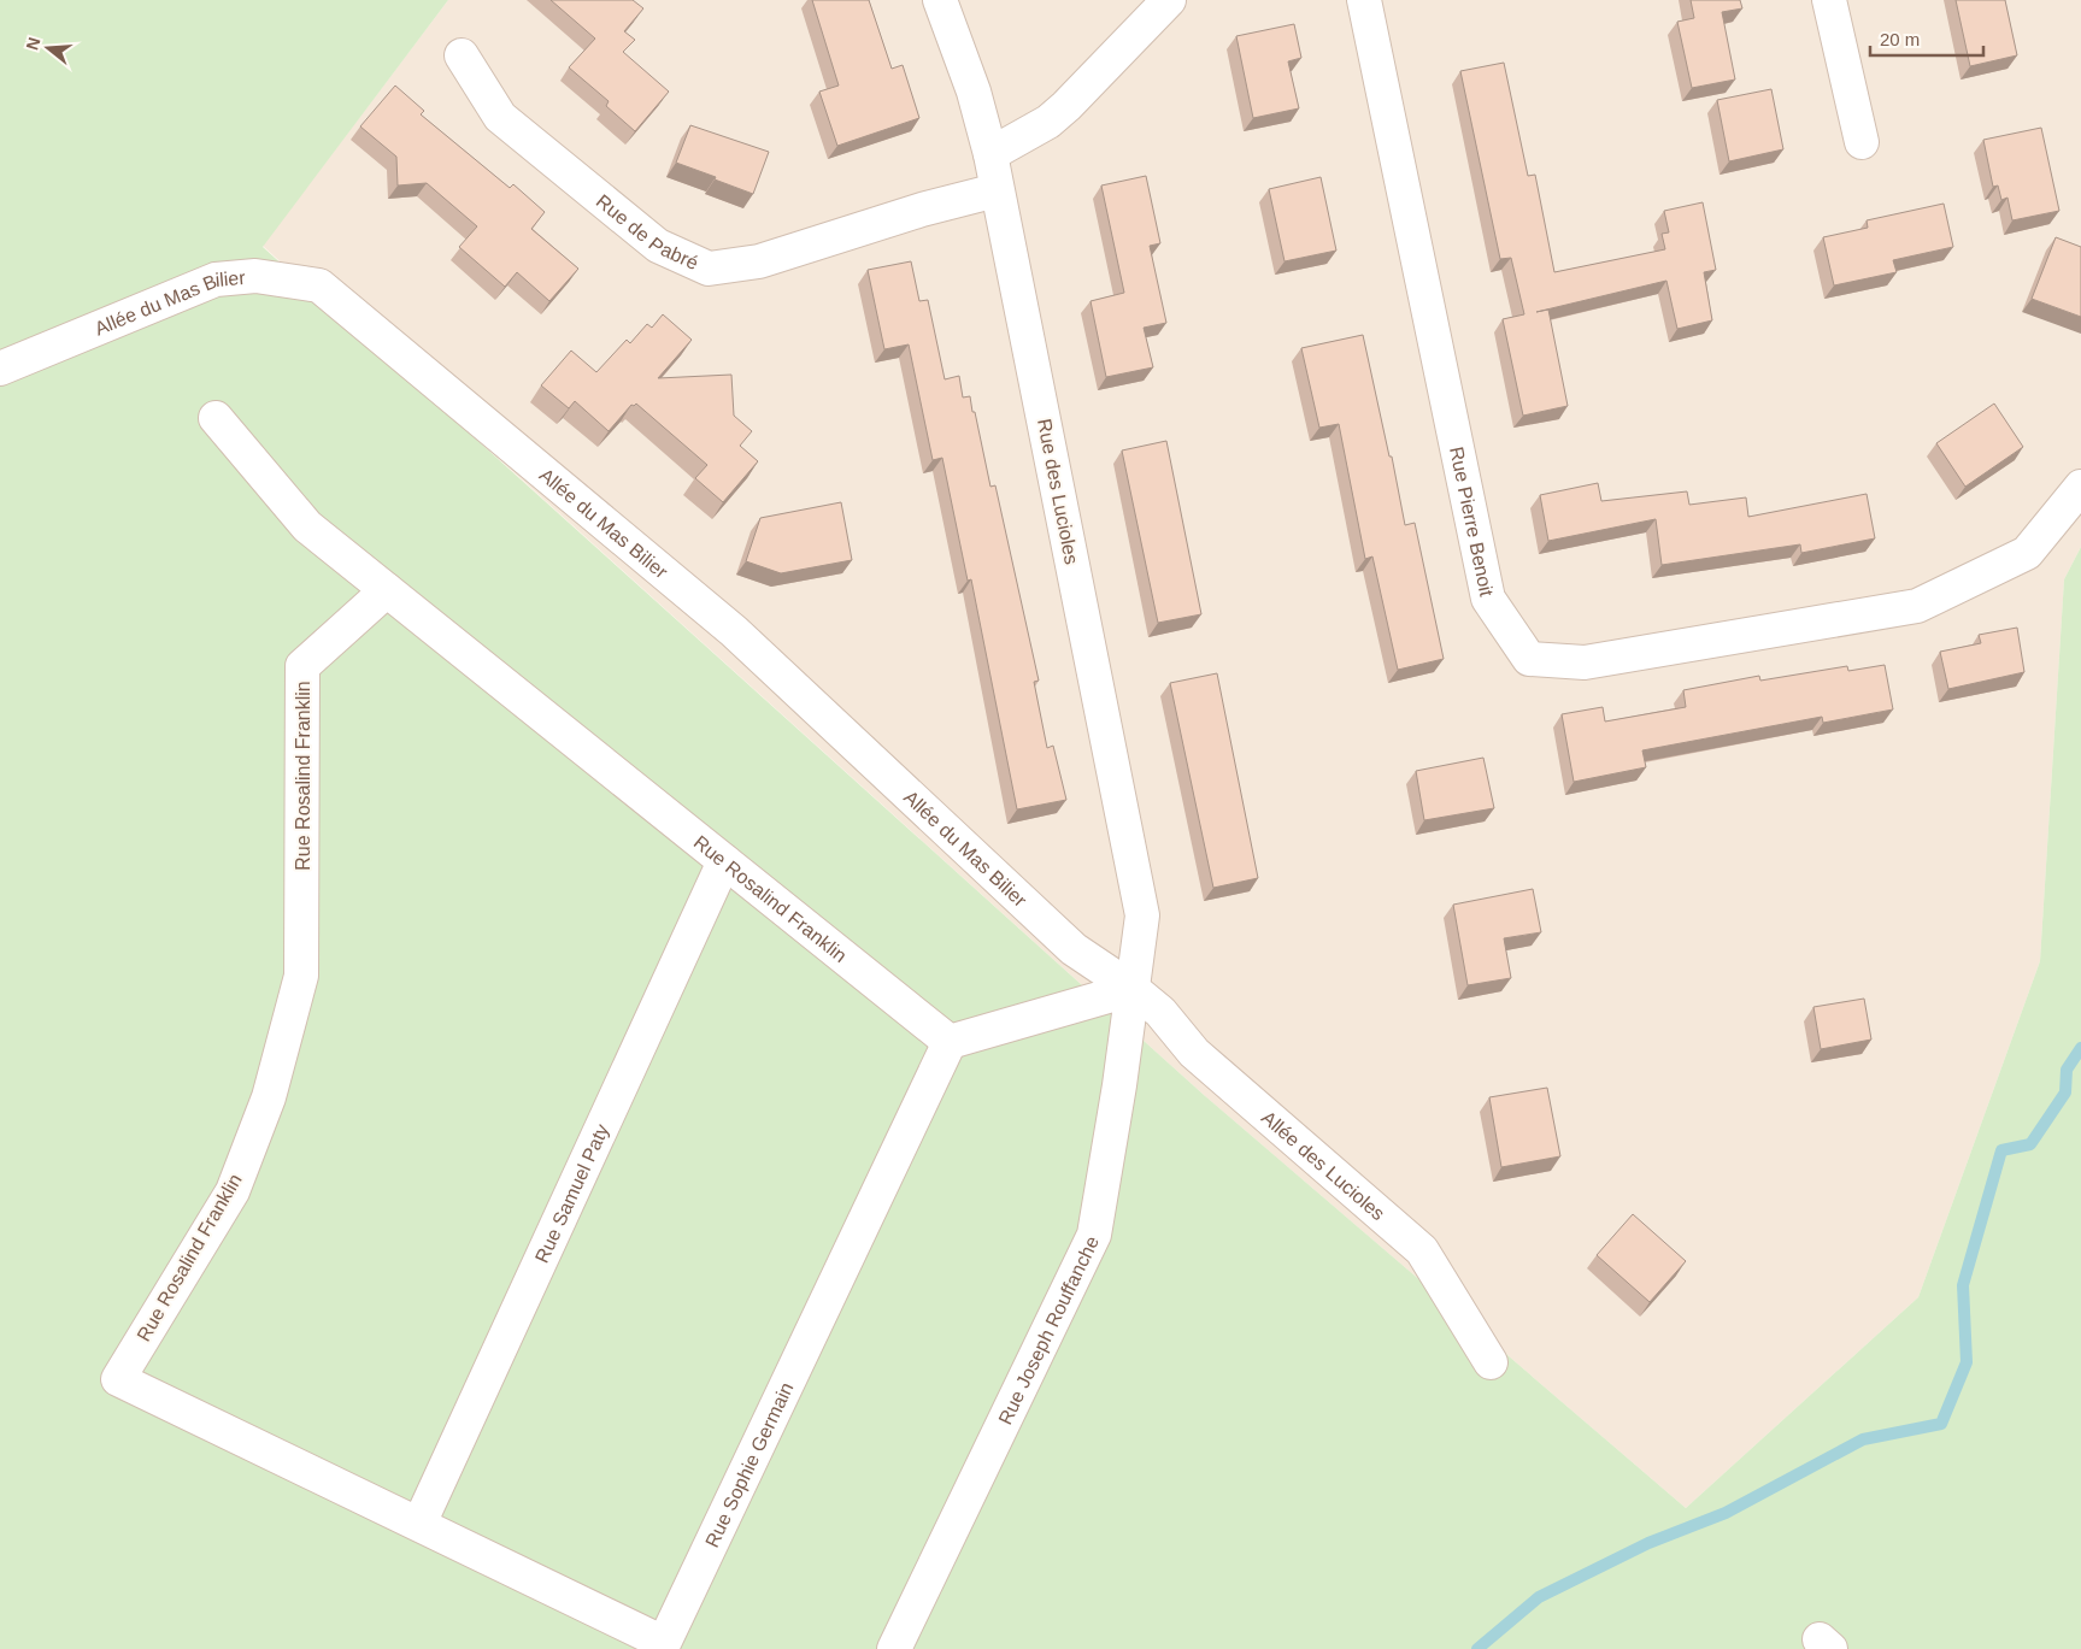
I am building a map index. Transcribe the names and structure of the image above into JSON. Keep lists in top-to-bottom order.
{
  "streets": {
    "street": [
      "Rue de Pabré",
      "Allée du Mas Bilier",
      "Rue des Lucioles",
      "Rue Pierre Benoit",
      "Rue Rosalind Franklin",
      "Allée des Lucioles",
      "Rue Samuel Paty",
      "Rue Joseph Rouffanche",
      "Rue Sophie Germain"
    ]
  },
  "crossings": [
    ["Rue de Pabré", "Rue des Lucioles"],
    ["Allée du Mas Bilier", "Rue des Lucioles"],
    ["Allée du Mas Bilier", "Allée des Lucioles"],
    ["Allée du Mas Bilier", "Rue Joseph Rouffanche"],
    ["Rue des Lucioles", "Allée des Lucioles"],
    ["Rue des Lucioles", "Rue Joseph Rouffanche"],
    ["Rue Rosalind Franklin", "Rue Samuel Paty"],
    ["Rue Rosalind Franklin", "Rue Sophie Germain"],
    ["Allée des Lucioles", "Rue Joseph Rouffanche"],
    ["Rue Samuel Paty", "Rue Sophie Germain"]
  ],
  "scale_bar": "20 m",
  "north": "left"
}
